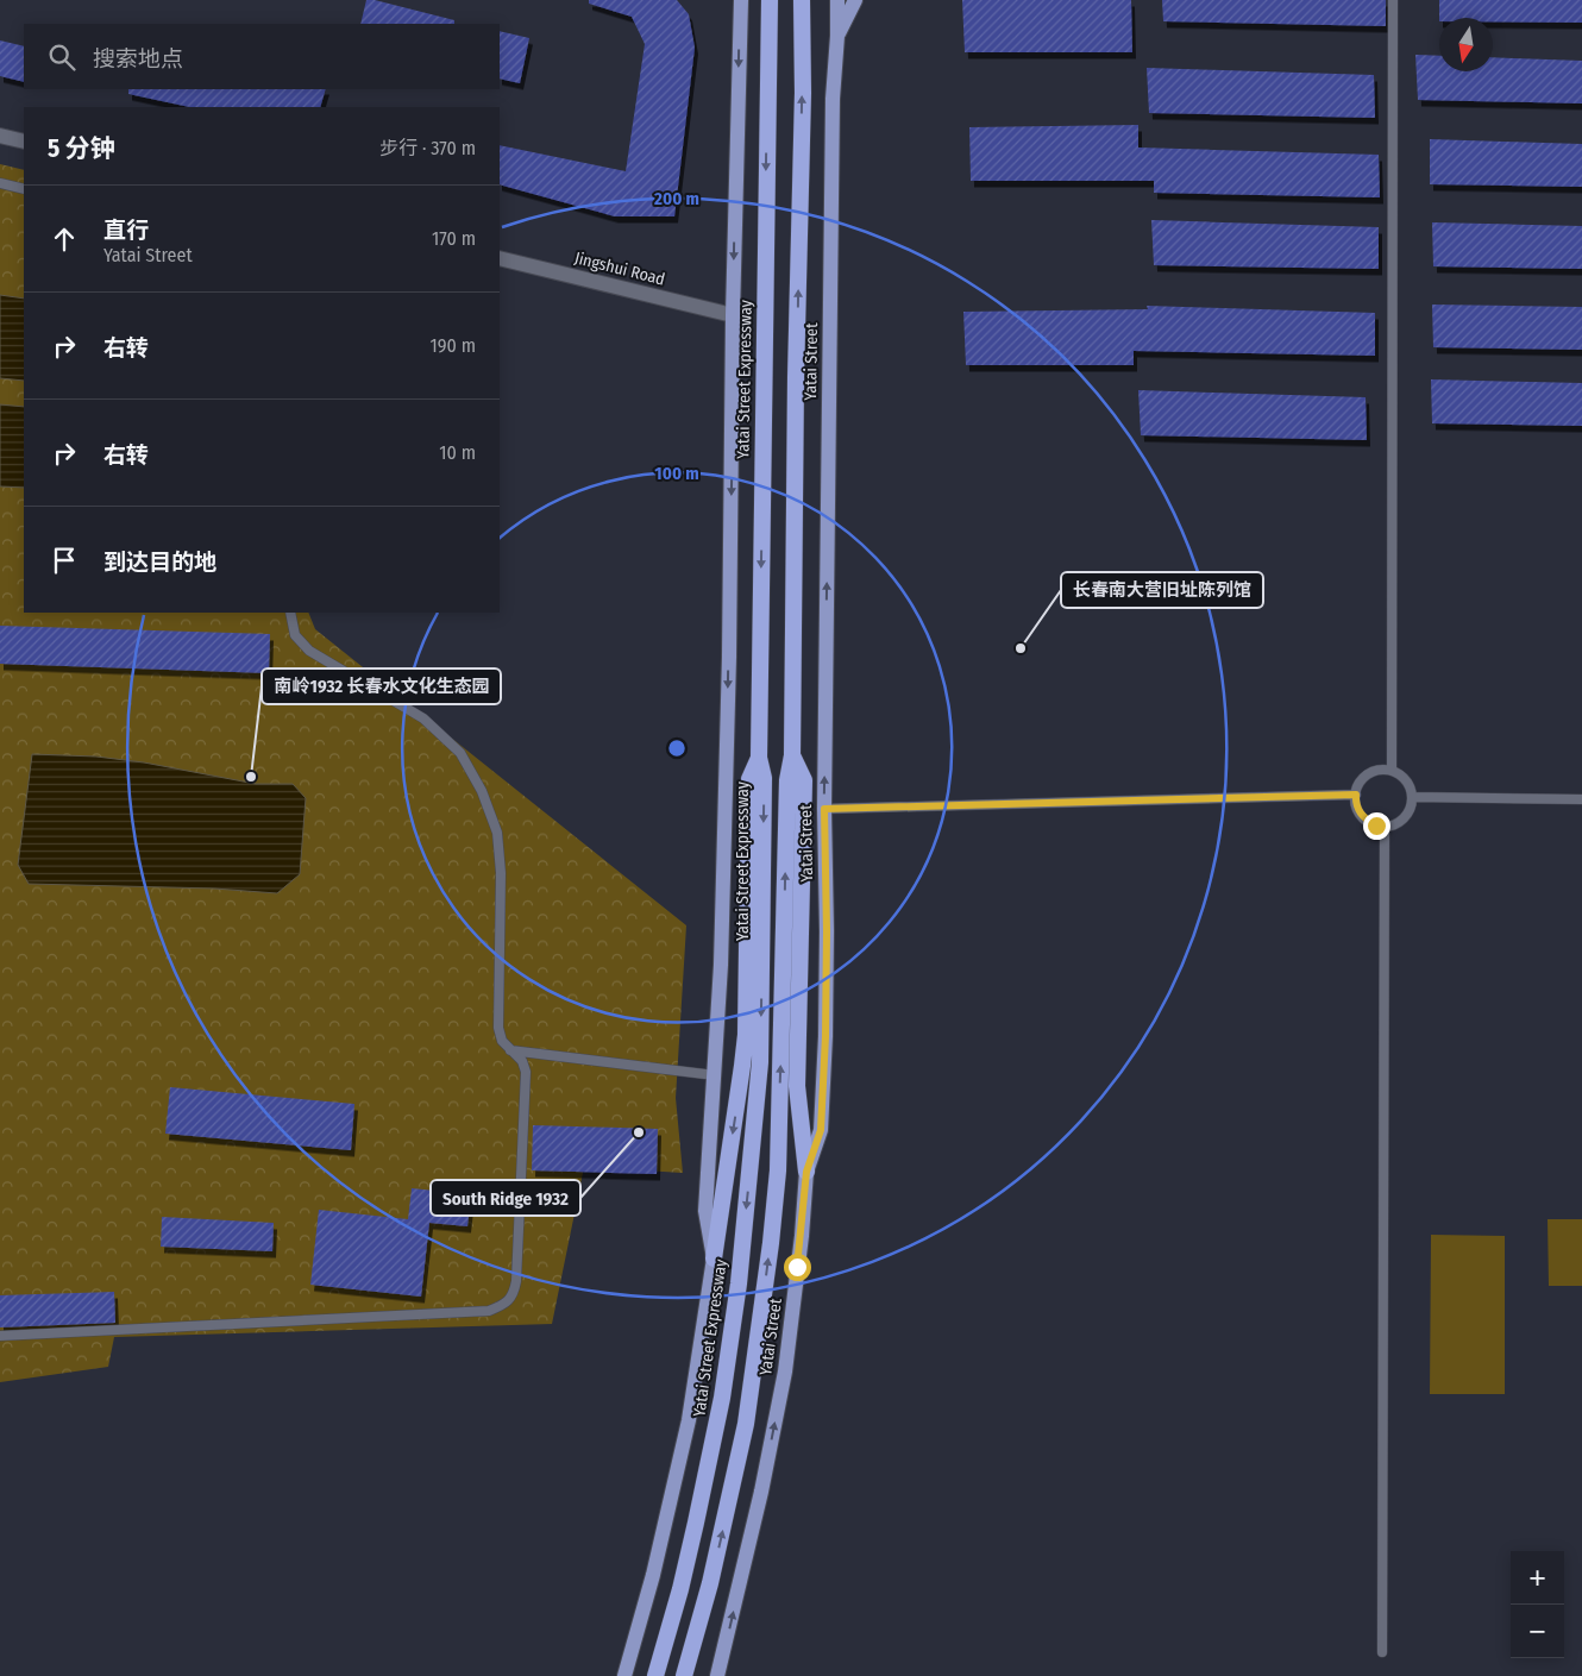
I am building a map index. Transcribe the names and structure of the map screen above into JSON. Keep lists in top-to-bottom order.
{
  "streets": {
    "highway": ["Yatai Street Expressway"],
    "main road": ["Yatai Street"],
    "street": ["Jingshui Road"]
  },
  "places": ["长春南大营旧址陈列馆", "南岭1932 长春水文化生态园", "South Ridge 1932"],
  "north": "bottom",
  "page": {
    "search": "搜索地点",
    "heading": ["5 分钟", "步行 · 370 m"],
    "list": [
      ["直行", "Yatai Street", "170 m"],
      ["右转", "190 m"],
      ["右转", "10 m"],
      "到达目的地"
    ],
    "map_buttons": ["+", "−"]
  },
  "rings": ["200 m", "100 m"]
}
